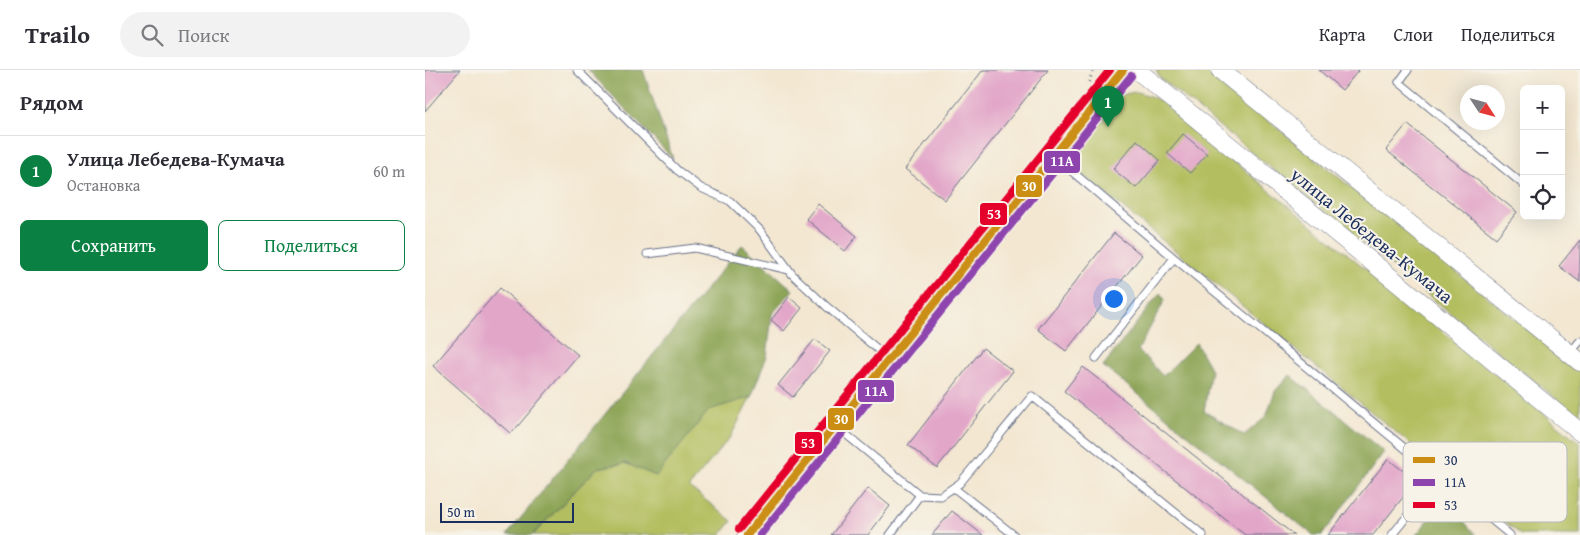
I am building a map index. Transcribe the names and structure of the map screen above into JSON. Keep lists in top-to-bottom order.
{
  "streets": {
    "street": ["улица Лебедева-Кумача"]
  },
  "lines": ["transit line 30", "transit line 53", "transit line 11А"],
  "legend": ["30", "11А", "53"],
  "scale_bar": "50 m",
  "north": "bottom right",
  "page": {
    "header": "Trailo",
    "search": "Поиск",
    "nav": ["Карта", "Слои", "Поделиться"],
    "heading": "Рядом",
    "map_buttons": ["+", "−"],
    "pins": "1",
    "list": [
      {
        "mark": "1",
        "name": "Улица Лебедева-Кумача",
        "note": "Остановка",
        "value": "60 m"
      }
    ],
    "buttons": ["Сохранить", "Поделиться"],
    "scale": "50 m"
  }
}
